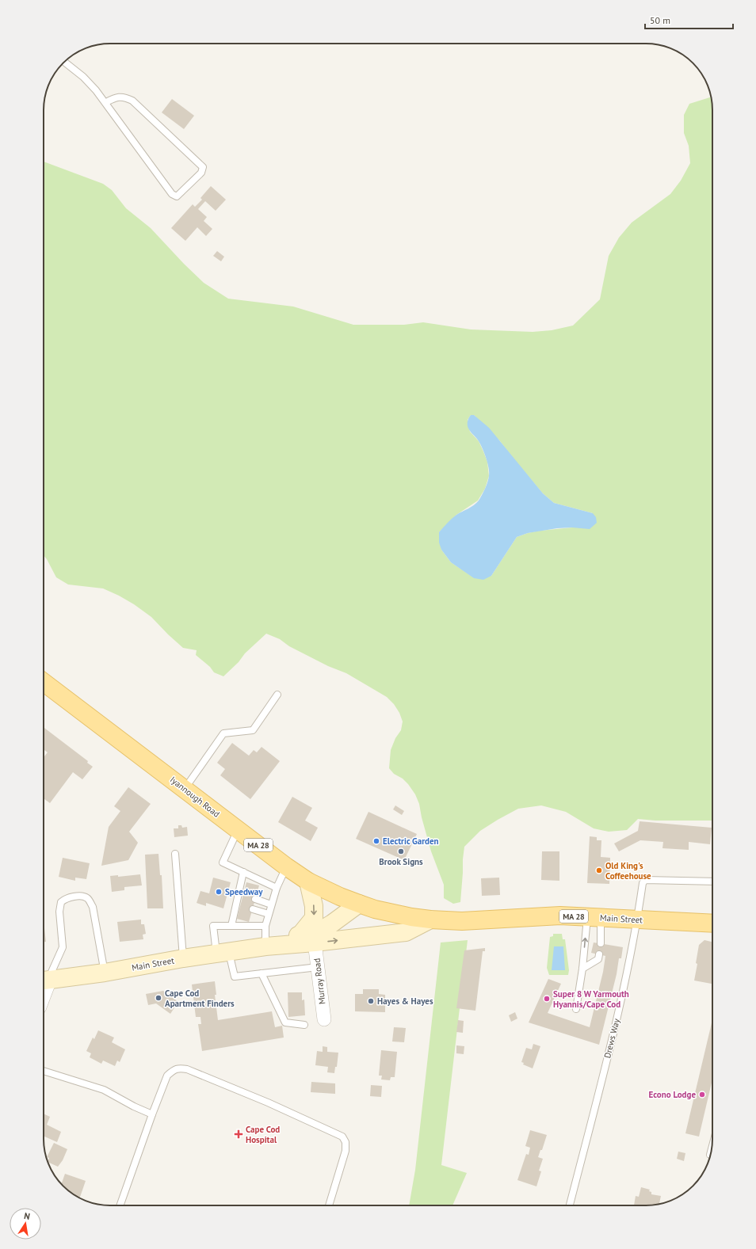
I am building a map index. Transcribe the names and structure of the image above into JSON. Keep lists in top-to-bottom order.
{
  "streets": {
    "main road": ["Iyannough Road", "MA 28", "Main Street"],
    "street": ["Murray Road"],
    "lane": ["Drews Way"]
  },
  "crossings": [
    ["Iyannough Road", "Main Street"],
    ["Main Street", "Murray Road"],
    ["Main Street", "Drews Way"]
  ],
  "places": {
    "other": [
      "Electric Garden",
      "Brook Signs",
      "Old King's Coffeehouse",
      "Speedway",
      "Cape Cod Apartment Finders",
      "Super 8 W Yarmouth Hyannis/Cape Cod",
      "Hayes & Hayes",
      "Econo Lodge"
    ],
    "health": ["Cape Cod Hospital"]
  },
  "scale_bar": "50 m",
  "north": "top"
}
